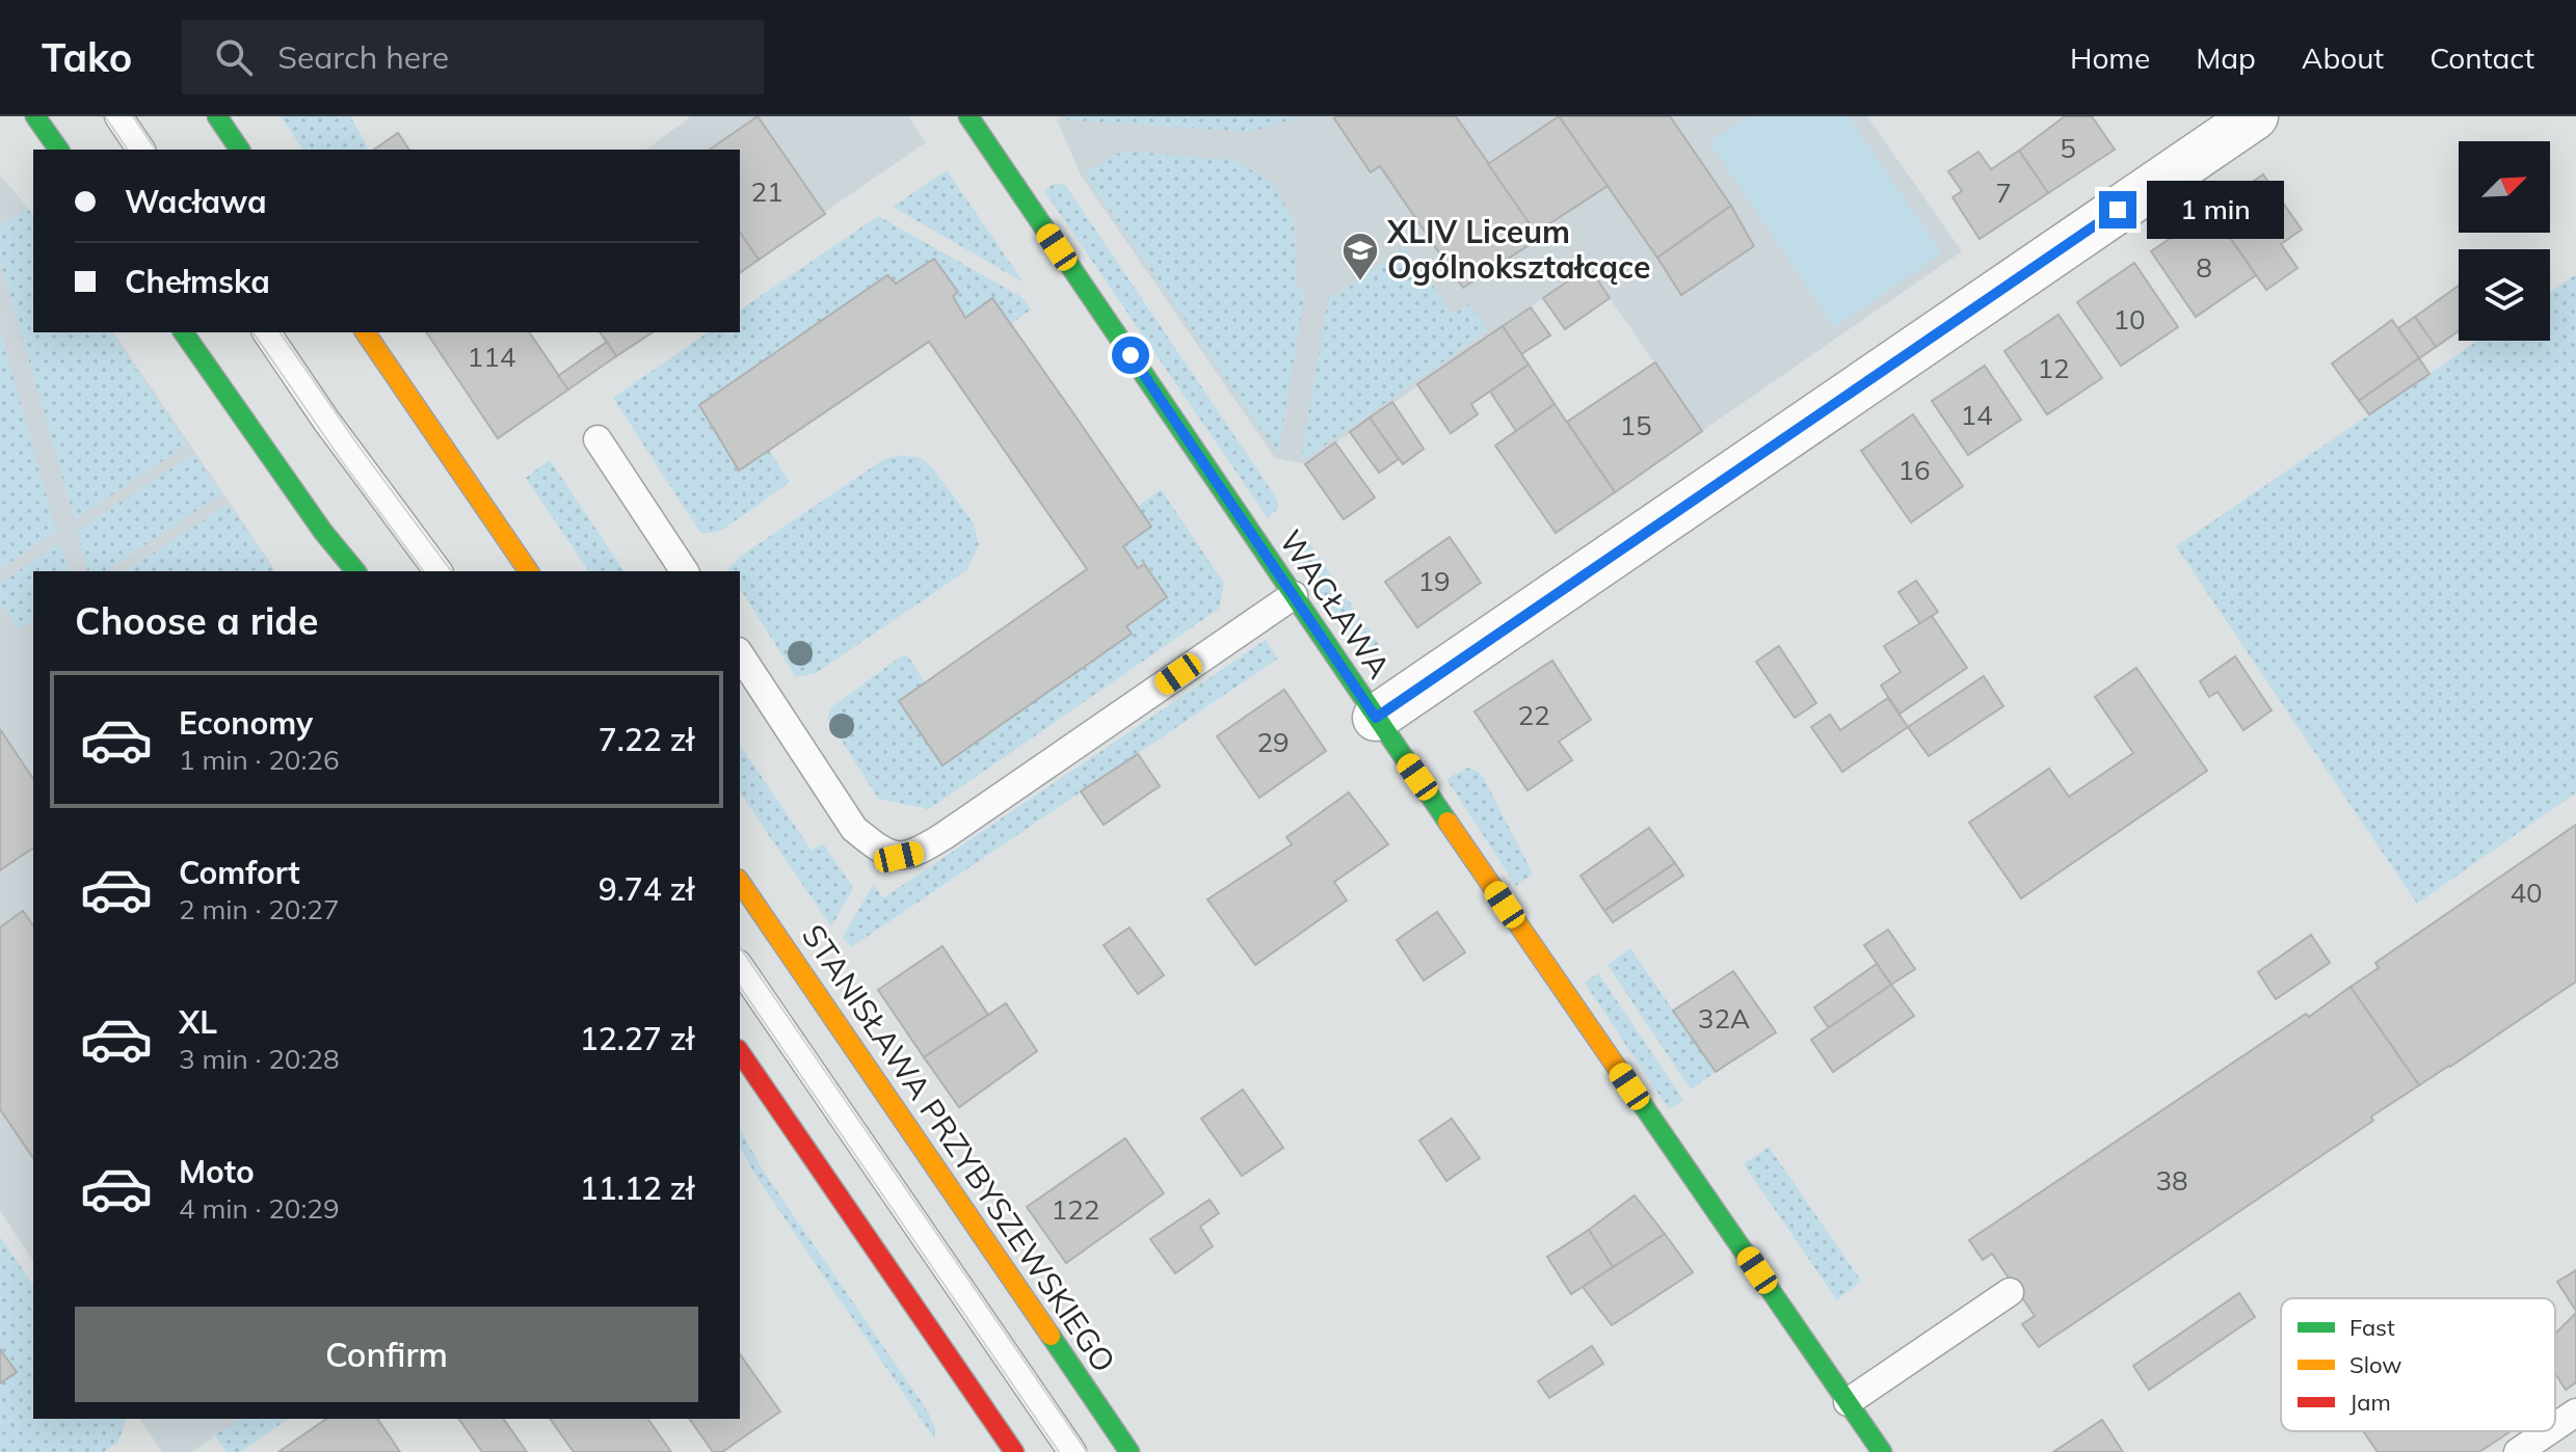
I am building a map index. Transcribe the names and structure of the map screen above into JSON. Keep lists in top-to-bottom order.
{
  "streets": {
    "main road": ["WACŁAWA", "STANISŁAWA PRZYBYSZEWSKIEGO"]
  },
  "places": {
    "school or university": ["XLIV Liceum Ogólnokształcące"]
  },
  "house_numbers": [
    "5",
    "21",
    "7",
    "8",
    "10",
    "114",
    "12",
    "14",
    "15",
    "16",
    "19",
    "22",
    "29",
    "40",
    "32A",
    "38",
    "122"
  ],
  "legend": ["Fast", "Slow", "Jam"],
  "north": "top right",
  "page": {
    "header": "Tako",
    "search": "Search here",
    "nav": [
      "Home",
      "Map",
      "About",
      "Contact"
    ],
    "banner": ["Wacława", "Chełmska"],
    "bubble": "1 min",
    "heading": "Choose a ride",
    "list": [
      {
        "name": "Economy",
        "note": "1 min · 20:26",
        "value": "7.22 zł"
      },
      {
        "name": "Comfort",
        "note": "2 min · 20:27",
        "value": "9.74 zł"
      },
      {
        "name": "XL",
        "note": "3 min · 20:28",
        "value": "12.27 zł"
      },
      {
        "name": "Moto",
        "note": "4 min · 20:29",
        "value": "11.12 zł"
      }
    ],
    "buttons": "Confirm"
  }
}
